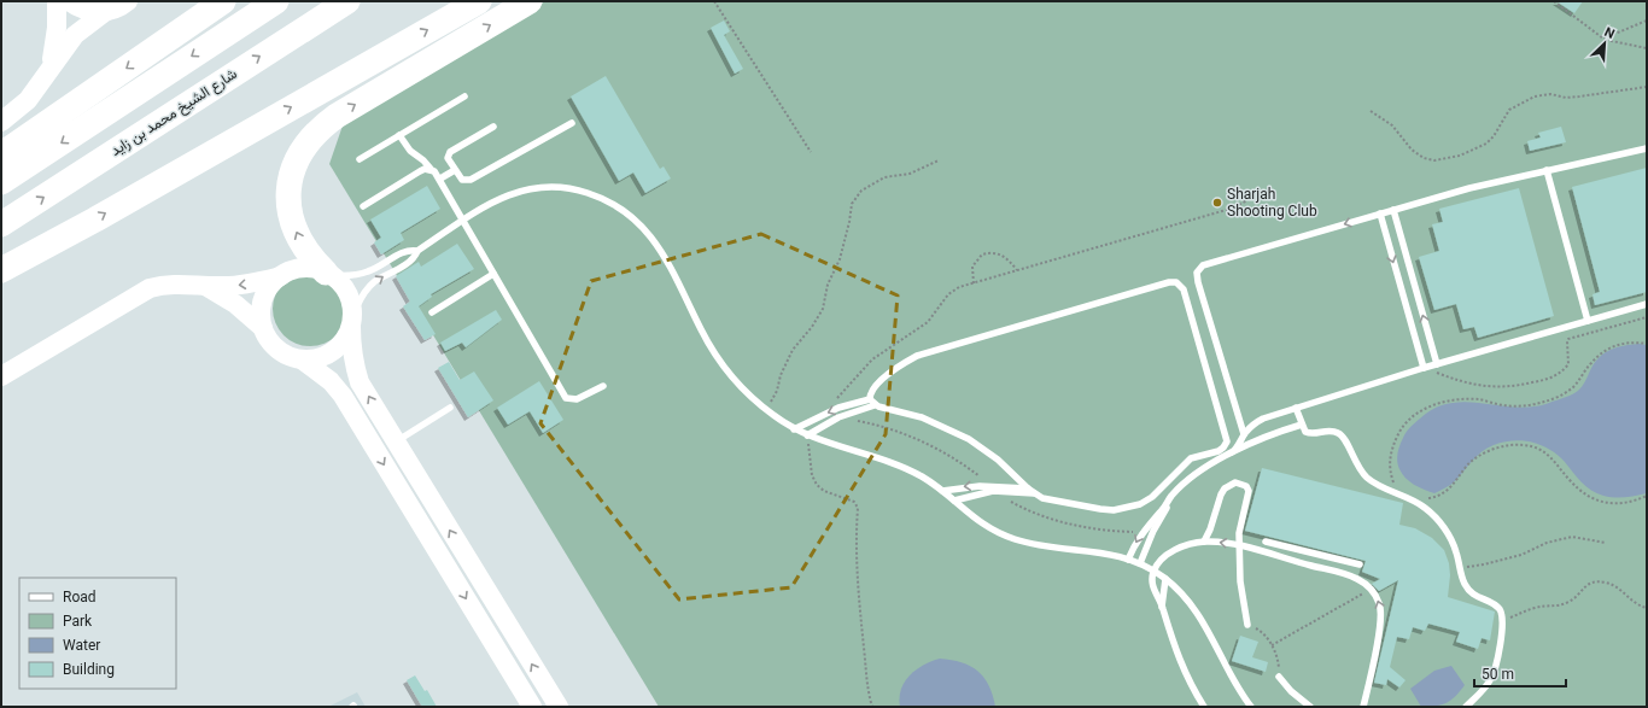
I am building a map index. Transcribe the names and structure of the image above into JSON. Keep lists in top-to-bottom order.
{
  "streets": {
    "highway": ["شارع الشيخ محمد بن زايد"]
  },
  "places": ["Sharjah Shooting Club"],
  "legend": [
    "Road",
    "Park",
    "Water",
    "Building"
  ],
  "scale_bar": "50 m",
  "north": "top right"
}
